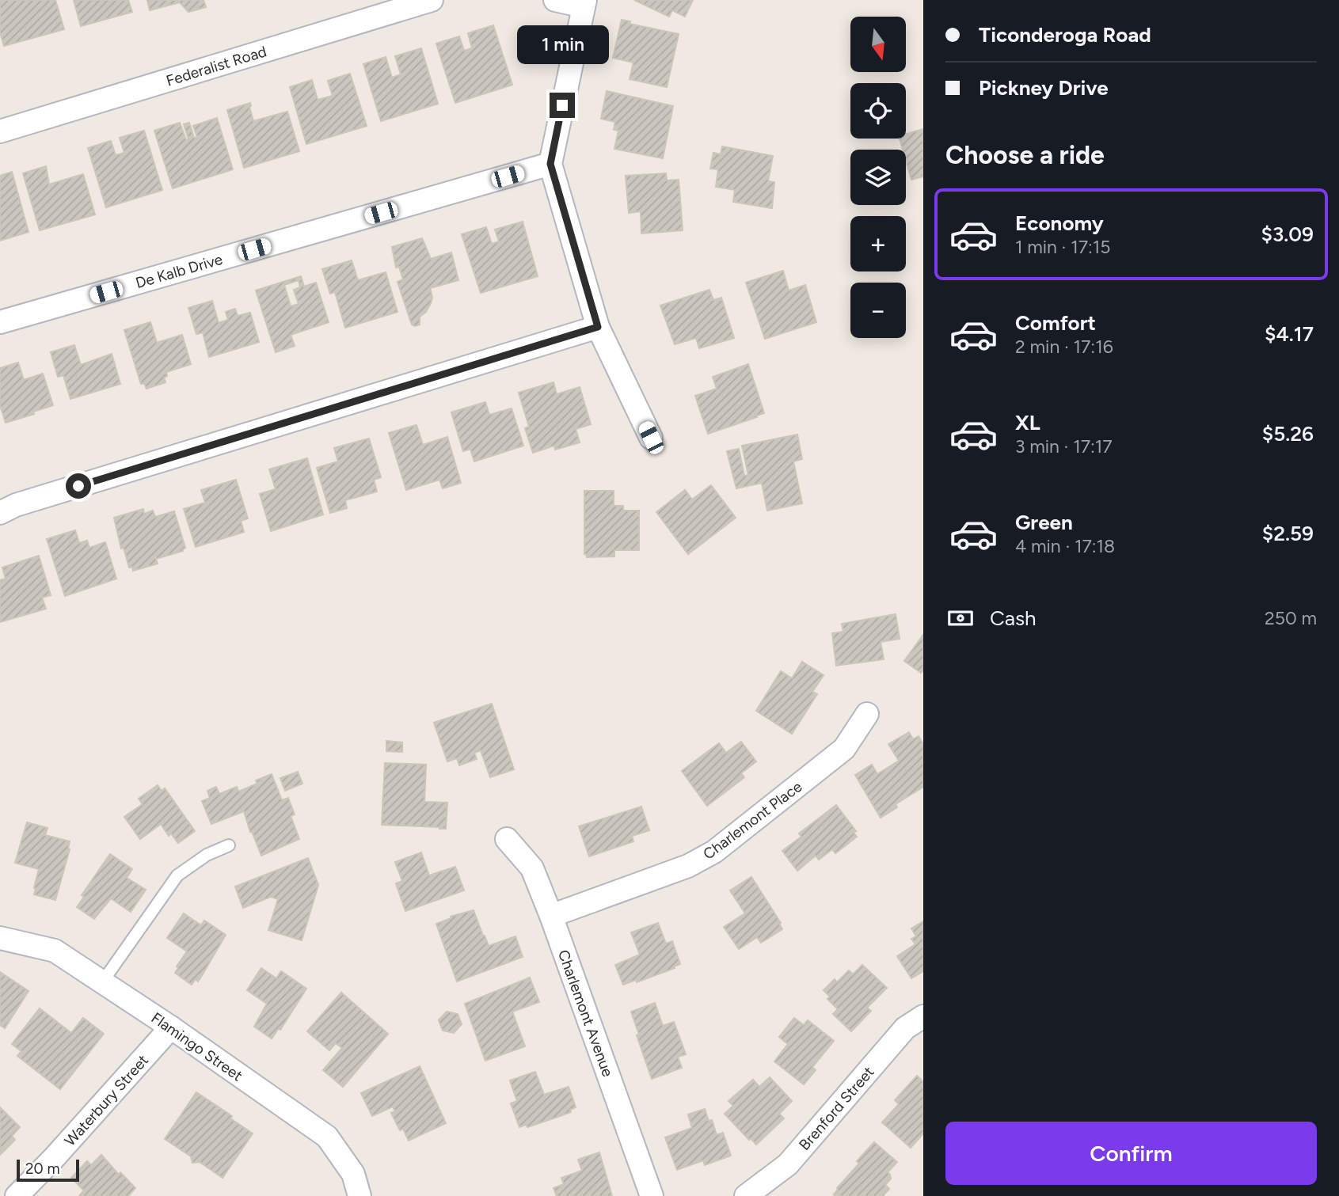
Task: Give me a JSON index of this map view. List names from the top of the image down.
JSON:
{
  "streets": {
    "street": [
      "Federalist Road",
      "De Kalb Drive",
      "Charlemont Place",
      "Charlemont Avenue",
      "Flamingo Street",
      "Waterbury Street",
      "Brenford Street"
    ]
  },
  "crossings": [
    ["Charlemont Place", "Charlemont Avenue"],
    ["Flamingo Street", "Waterbury Street"]
  ],
  "scale_bar": "20 m",
  "north": "bottom",
  "page": {
    "banner": ["Ticonderoga Road", "Pickney Drive"],
    "map_buttons": ["+", "−"],
    "bubble": "1 min",
    "heading": "Choose a ride",
    "list": [
      {
        "name": "Economy",
        "note": "1 min · 17:15",
        "value": "$3.09"
      },
      {
        "name": "Comfort",
        "note": "2 min · 17:16",
        "value": "$4.17"
      },
      {
        "name": "XL",
        "note": "3 min · 17:17",
        "value": "$5.26"
      },
      {
        "name": "Green",
        "note": "4 min · 17:18",
        "value": "$2.59"
      }
    ],
    "pay": ["Cash", "250 m"],
    "buttons": "Confirm",
    "scale": "20 m"
  }
}
